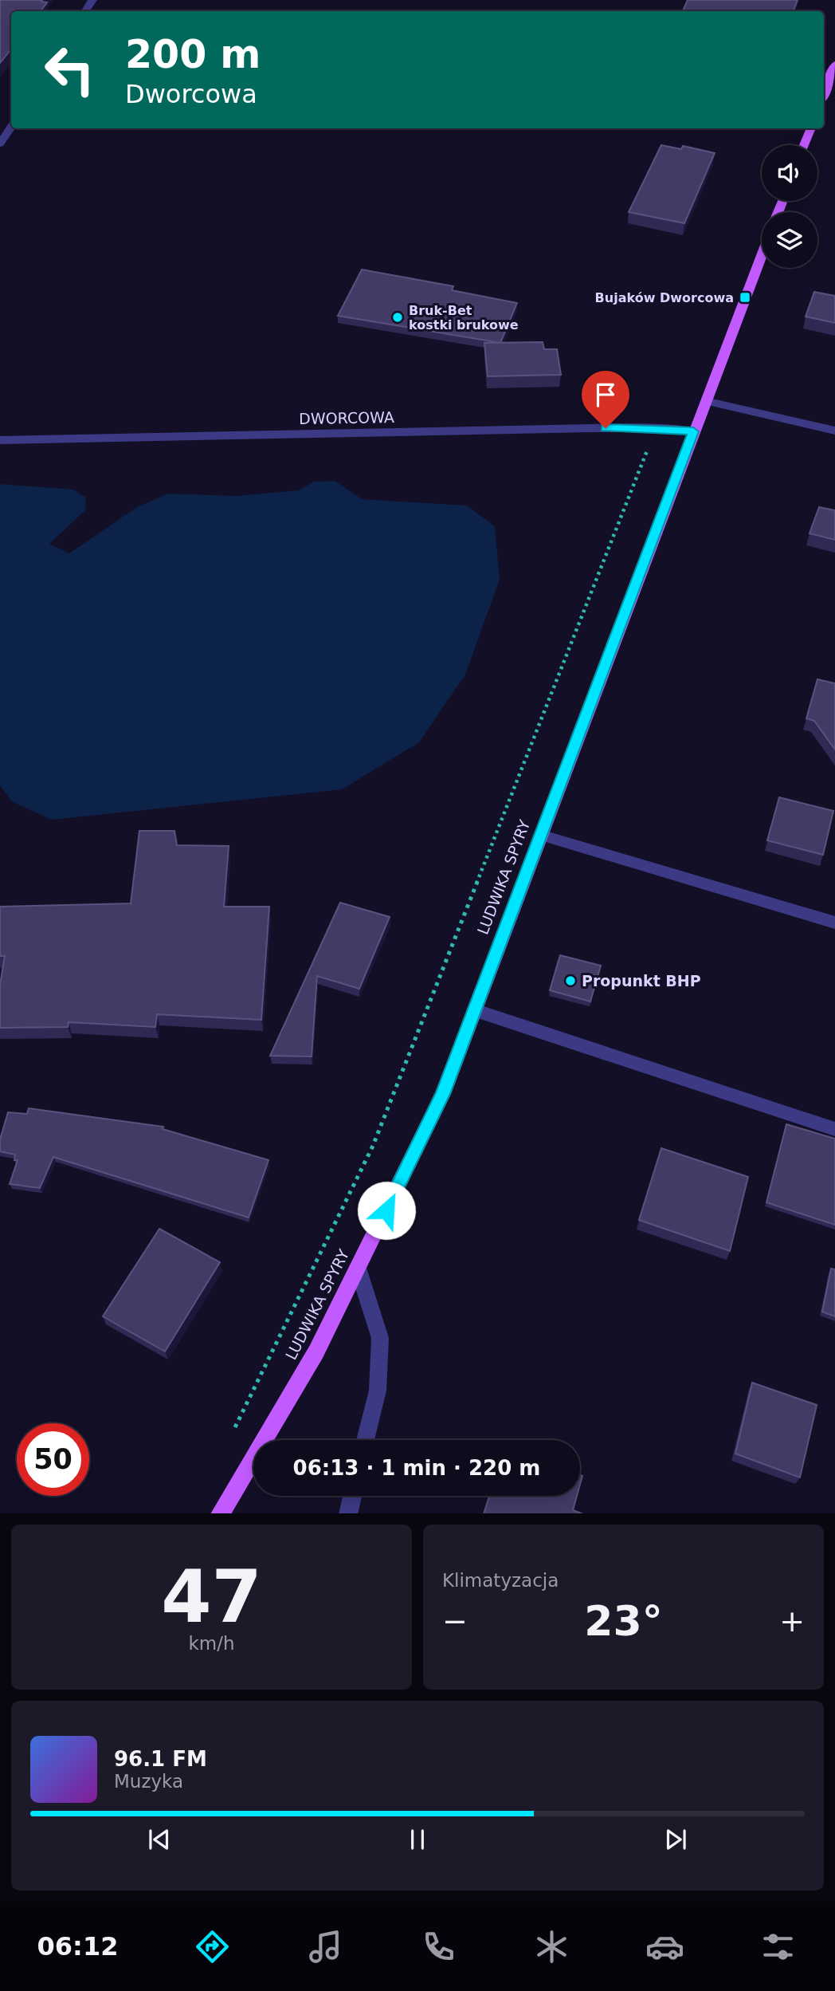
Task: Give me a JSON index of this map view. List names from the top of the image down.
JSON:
{
  "streets": {
    "main road": ["LUDWIKA SPYRY"],
    "street": ["DWORCOWA"]
  },
  "crossings": [
    ["DWORCOWA", "LUDWIKA SPYRY"]
  ],
  "places": {
    "transit": ["Bujaków Dworcowa"],
    "other": ["Bruk-Bet kostki brukowe", "Propunkt BHP"]
  },
  "page": {
    "turn": ["200 m", "Dworcowa"],
    "limit": "50",
    "trip": "06:13 · 1 min · 220 m",
    "tile": [
      ["47", "km/h"],
      "Klimatyzacja"
    ],
    "heat": ["−", "23°", "+"],
    "song": ["96.1 FM", "Muzyka"],
    "tabs": "06:12"
  }
}
